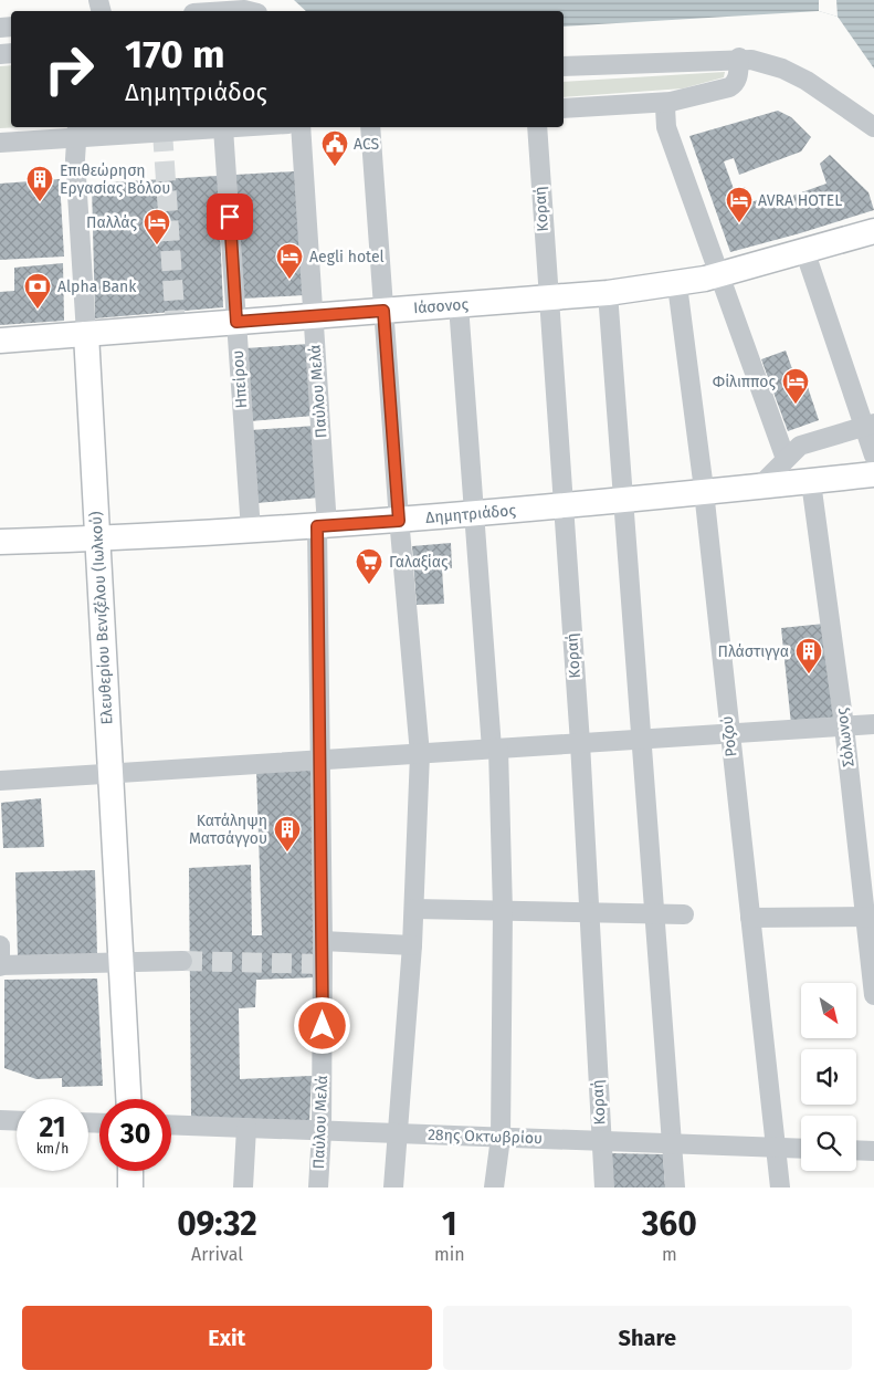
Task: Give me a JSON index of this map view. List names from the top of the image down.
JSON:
{
  "streets": {
    "main road": ["Ιάσονος", "Δημητριάδος", "Ελευθερίου Βενιζέλου (Ιωλκού)"],
    "street": [
      "Κοραή",
      "Ηπείρου",
      "Παύλου Μελά",
      "Ροζού",
      "Σόλωνος",
      "28ης Οκτωβρίου"
    ]
  },
  "crossings": [
    ["Κοραή", "Ιάσονος"],
    ["Κοραή", "Δημητριάδος"],
    ["Κοραή", "28ης Οκτωβρίου"],
    ["Ιάσονος", "Ηπείρου"],
    ["Ιάσονος", "Παύλου Μελά"],
    ["Ιάσονος", "Ελευθερίου Βενιζέλου (Ιωλκού)"],
    ["Ιάσονος", "Ροζού"],
    ["Ηπείρου", "Δημητριάδος"],
    ["Παύλου Μελά", "Δημητριάδος"],
    ["Παύλου Μελά", "28ης Οκτωβρίου"],
    ["Δημητριάδος", "Ελευθερίου Βενιζέλου (Ιωλκού)"],
    ["Δημητριάδος", "Ροζού"],
    ["Δημητριάδος", "Σόλωνος"],
    ["Ροζού", "28ης Οκτωβρίου"]
  ],
  "places": {
    "public building": ["ACS"],
    "building": ["Επιθεώρηση Εργασίας Βόλου", "Πλάστιγγα", "Κατάληψη Ματσάγγου"],
    "hotel": [
      "AVRA HOTEL",
      "Παλλάς",
      "Aegli hotel",
      "Φίλιππος"
    ],
    "bank": ["Alpha Bank"],
    "supermarket": ["Γαλαξίας"]
  },
  "north": "bottom right",
  "page": {
    "turn": ["170 m", "Δημητριάδος"],
    "speed": "21 km/h",
    "limit": "30",
    "eta": [
      "09:32",
      "Arrival",
      "1",
      "min",
      "360",
      "m"
    ],
    "buttons": ["Exit", "Share"]
  }
}
